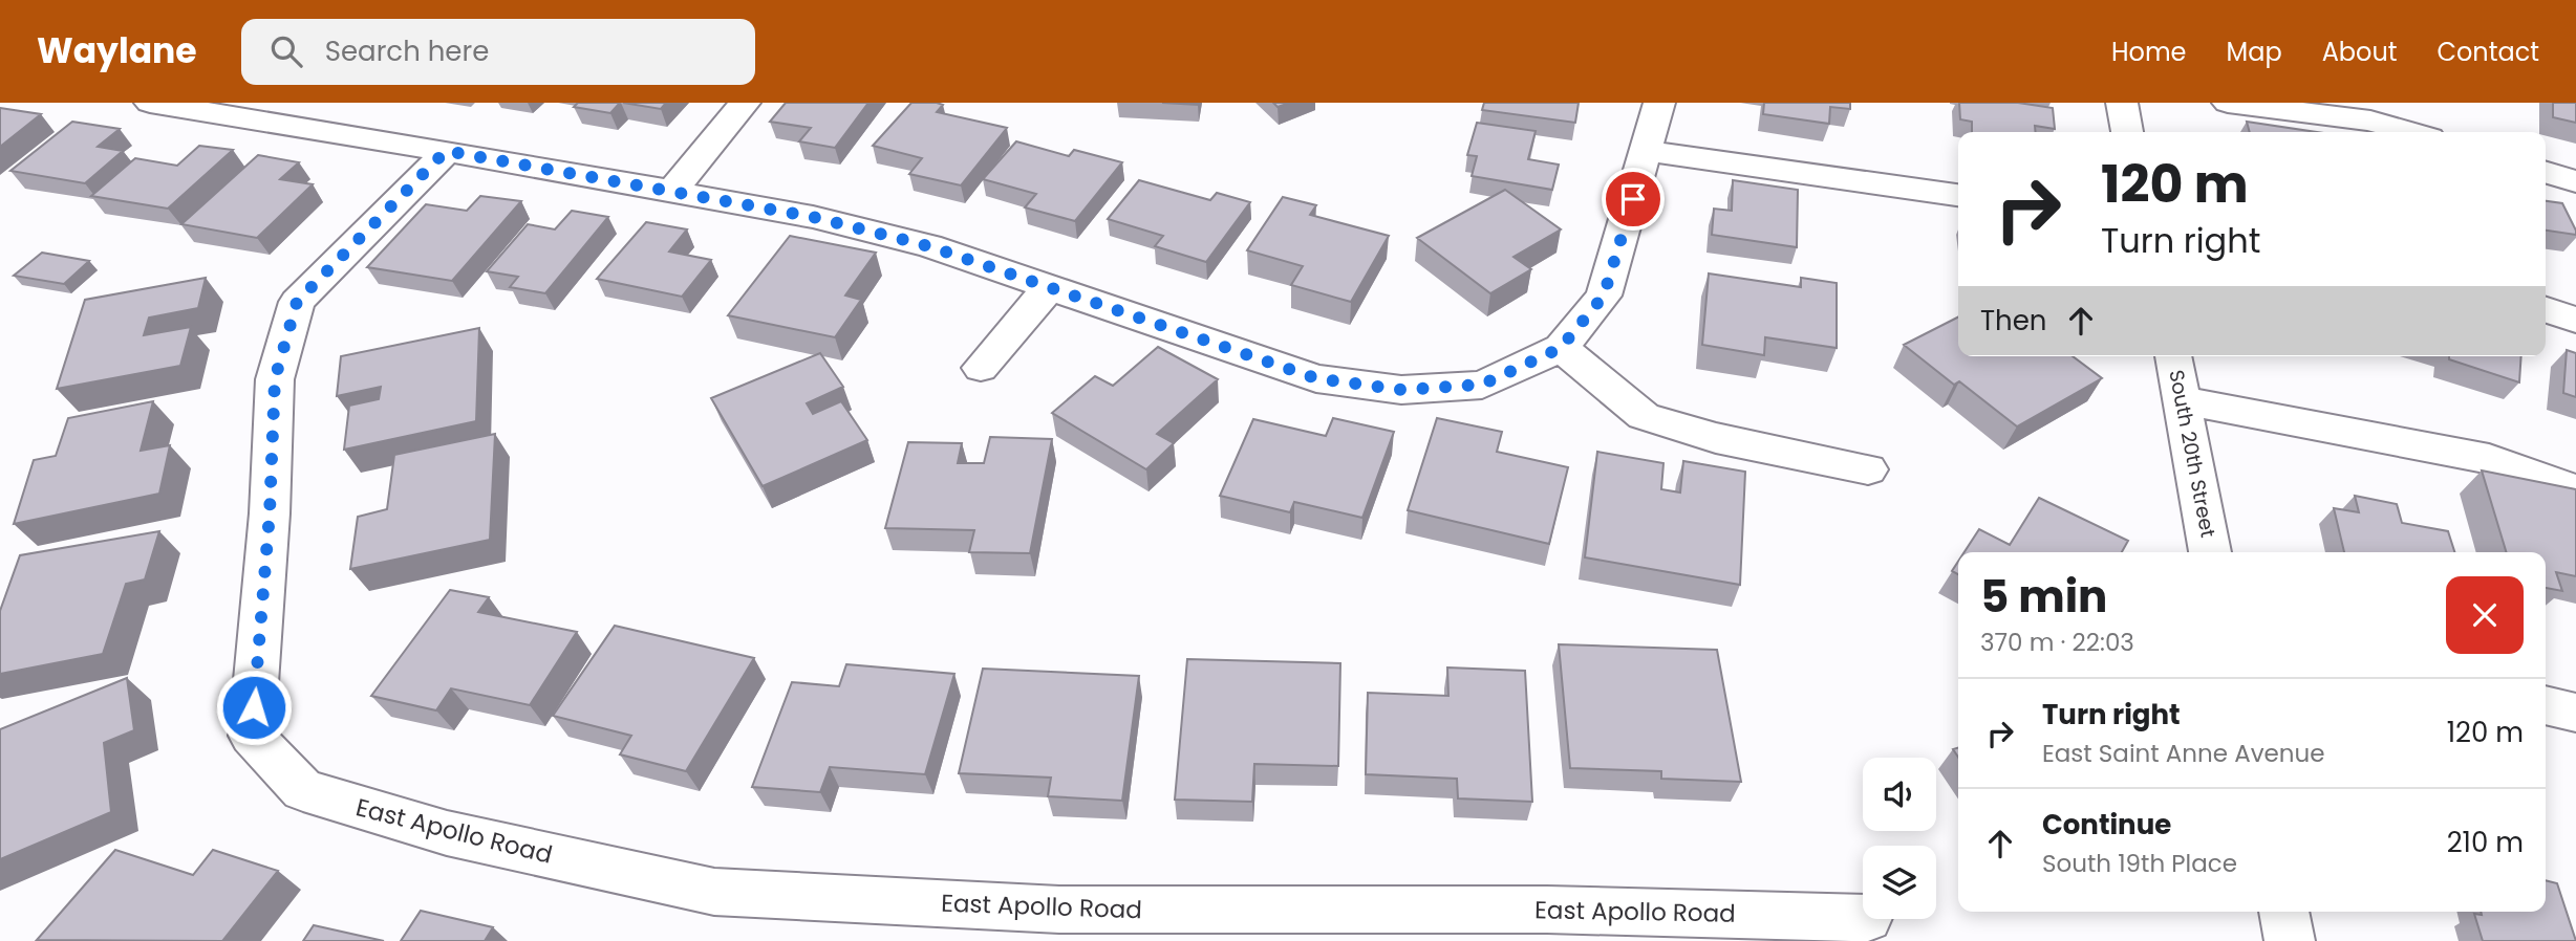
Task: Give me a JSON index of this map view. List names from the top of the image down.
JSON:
{
  "streets": {
    "street": ["South 20th Street", "East Apollo Road"]
  },
  "page": {
    "header": "Waylane",
    "search": "Search here",
    "nav": [
      "Home",
      "Map",
      "About",
      "Contact"
    ],
    "turn": ["120 m", "Turn right"],
    "then": "Then",
    "heading": ["5 min", "370 m · 22:03"],
    "list": [
      {
        "name": "Turn right",
        "note": "East Saint Anne Avenue",
        "value": "120 m"
      },
      {
        "name": "Continue",
        "note": "South 19th Place",
        "value": "210 m"
      }
    ]
  }
}
